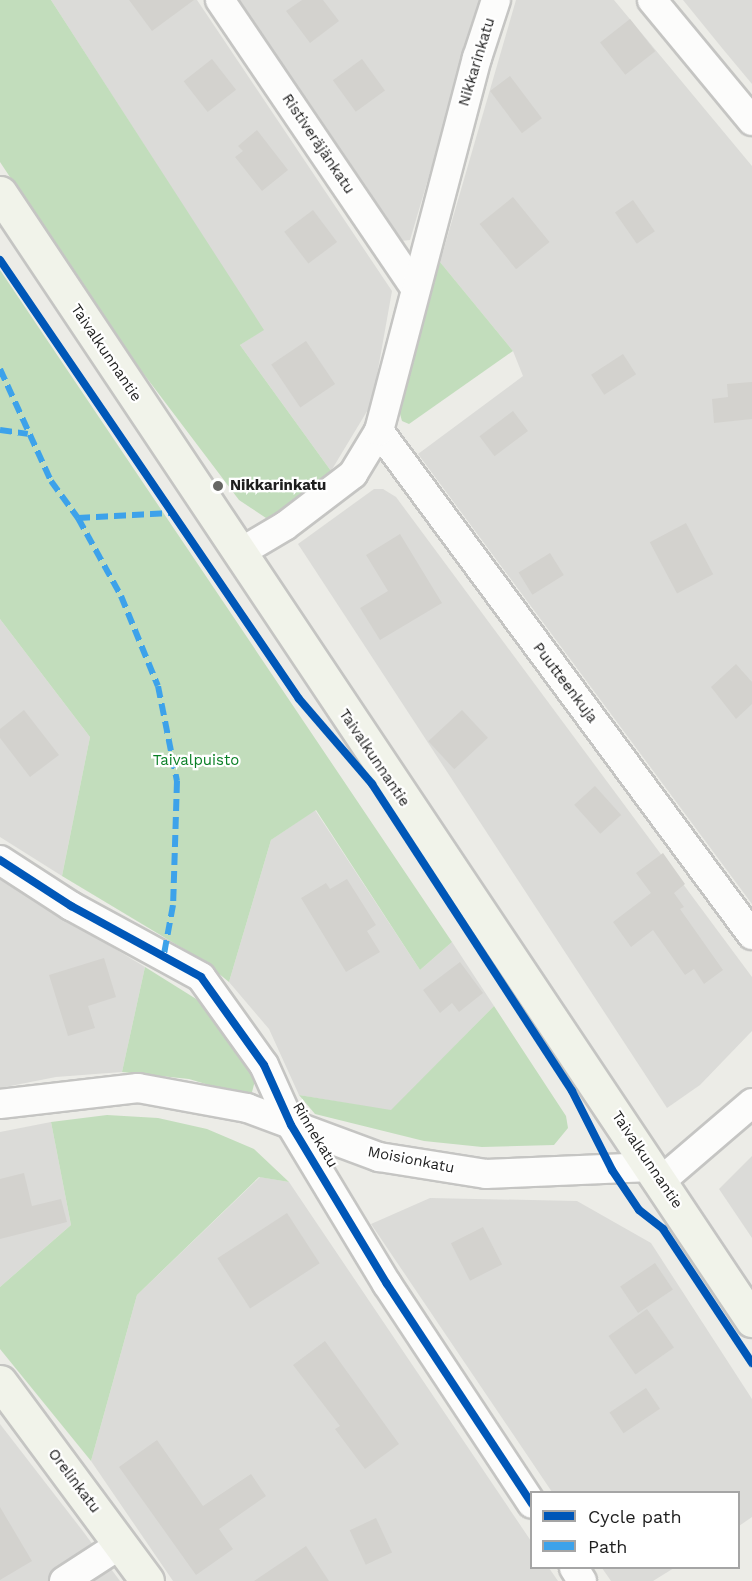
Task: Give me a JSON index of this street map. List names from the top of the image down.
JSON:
{
  "streets": {
    "main road": ["Taivalkunnantie", "Orelinkatu"],
    "street": [
      "Nikkarinkatu",
      "Ristiveräjänkatu",
      "Puutteenkuja",
      "Rinnekatu",
      "Moisionkatu"
    ]
  },
  "crossings": [
    ["Nikkarinkatu", "Ristiveräjänkatu"],
    ["Nikkarinkatu", "Taivalkunnantie"],
    ["Nikkarinkatu", "Puutteenkuja"],
    ["Taivalkunnantie", "Moisionkatu"],
    ["Rinnekatu", "Moisionkatu"]
  ],
  "parks": ["Taivalpuisto"],
  "places": ["Nikkarinkatu"],
  "legend": ["Cycle path", "Path"]
}
